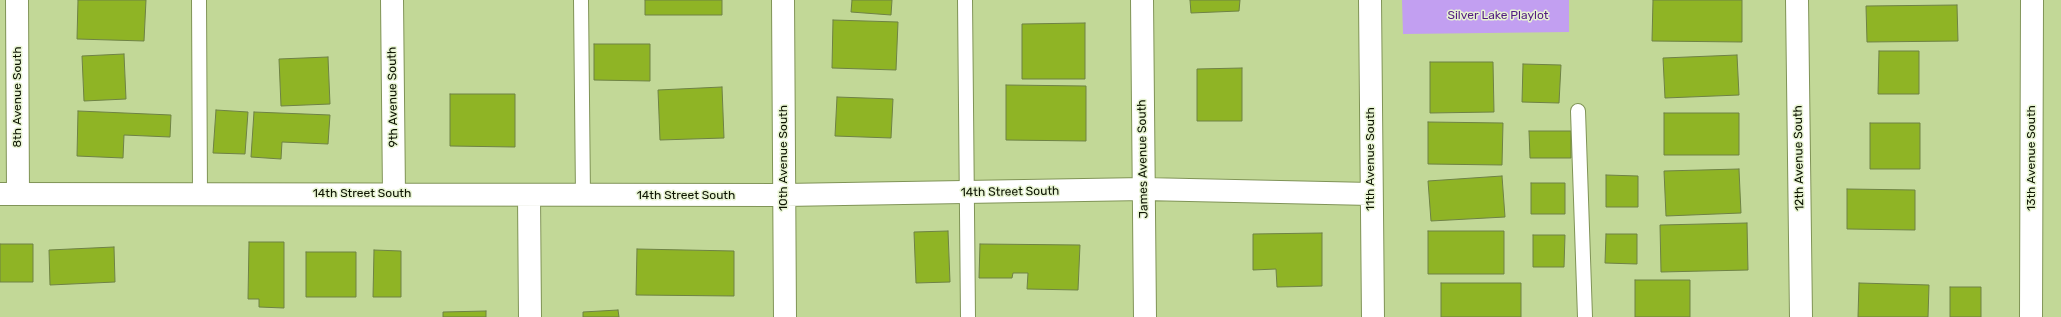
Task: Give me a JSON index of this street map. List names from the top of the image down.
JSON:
{
  "streets": {
    "street": [
      "8th Avenue South",
      "9th Avenue South",
      "10th Avenue South",
      "12th Avenue South",
      "13th Avenue South",
      "James Avenue South",
      "11th Avenue South",
      "14th Street South"
    ]
  },
  "crossings": [
    ["8th Avenue South", "14th Street South"],
    ["9th Avenue South", "14th Street South"],
    ["10th Avenue South", "14th Street South"],
    ["James Avenue South", "14th Street South"],
    ["11th Avenue South", "14th Street South"]
  ],
  "parks": ["Silver Lake Playlot"]
}
